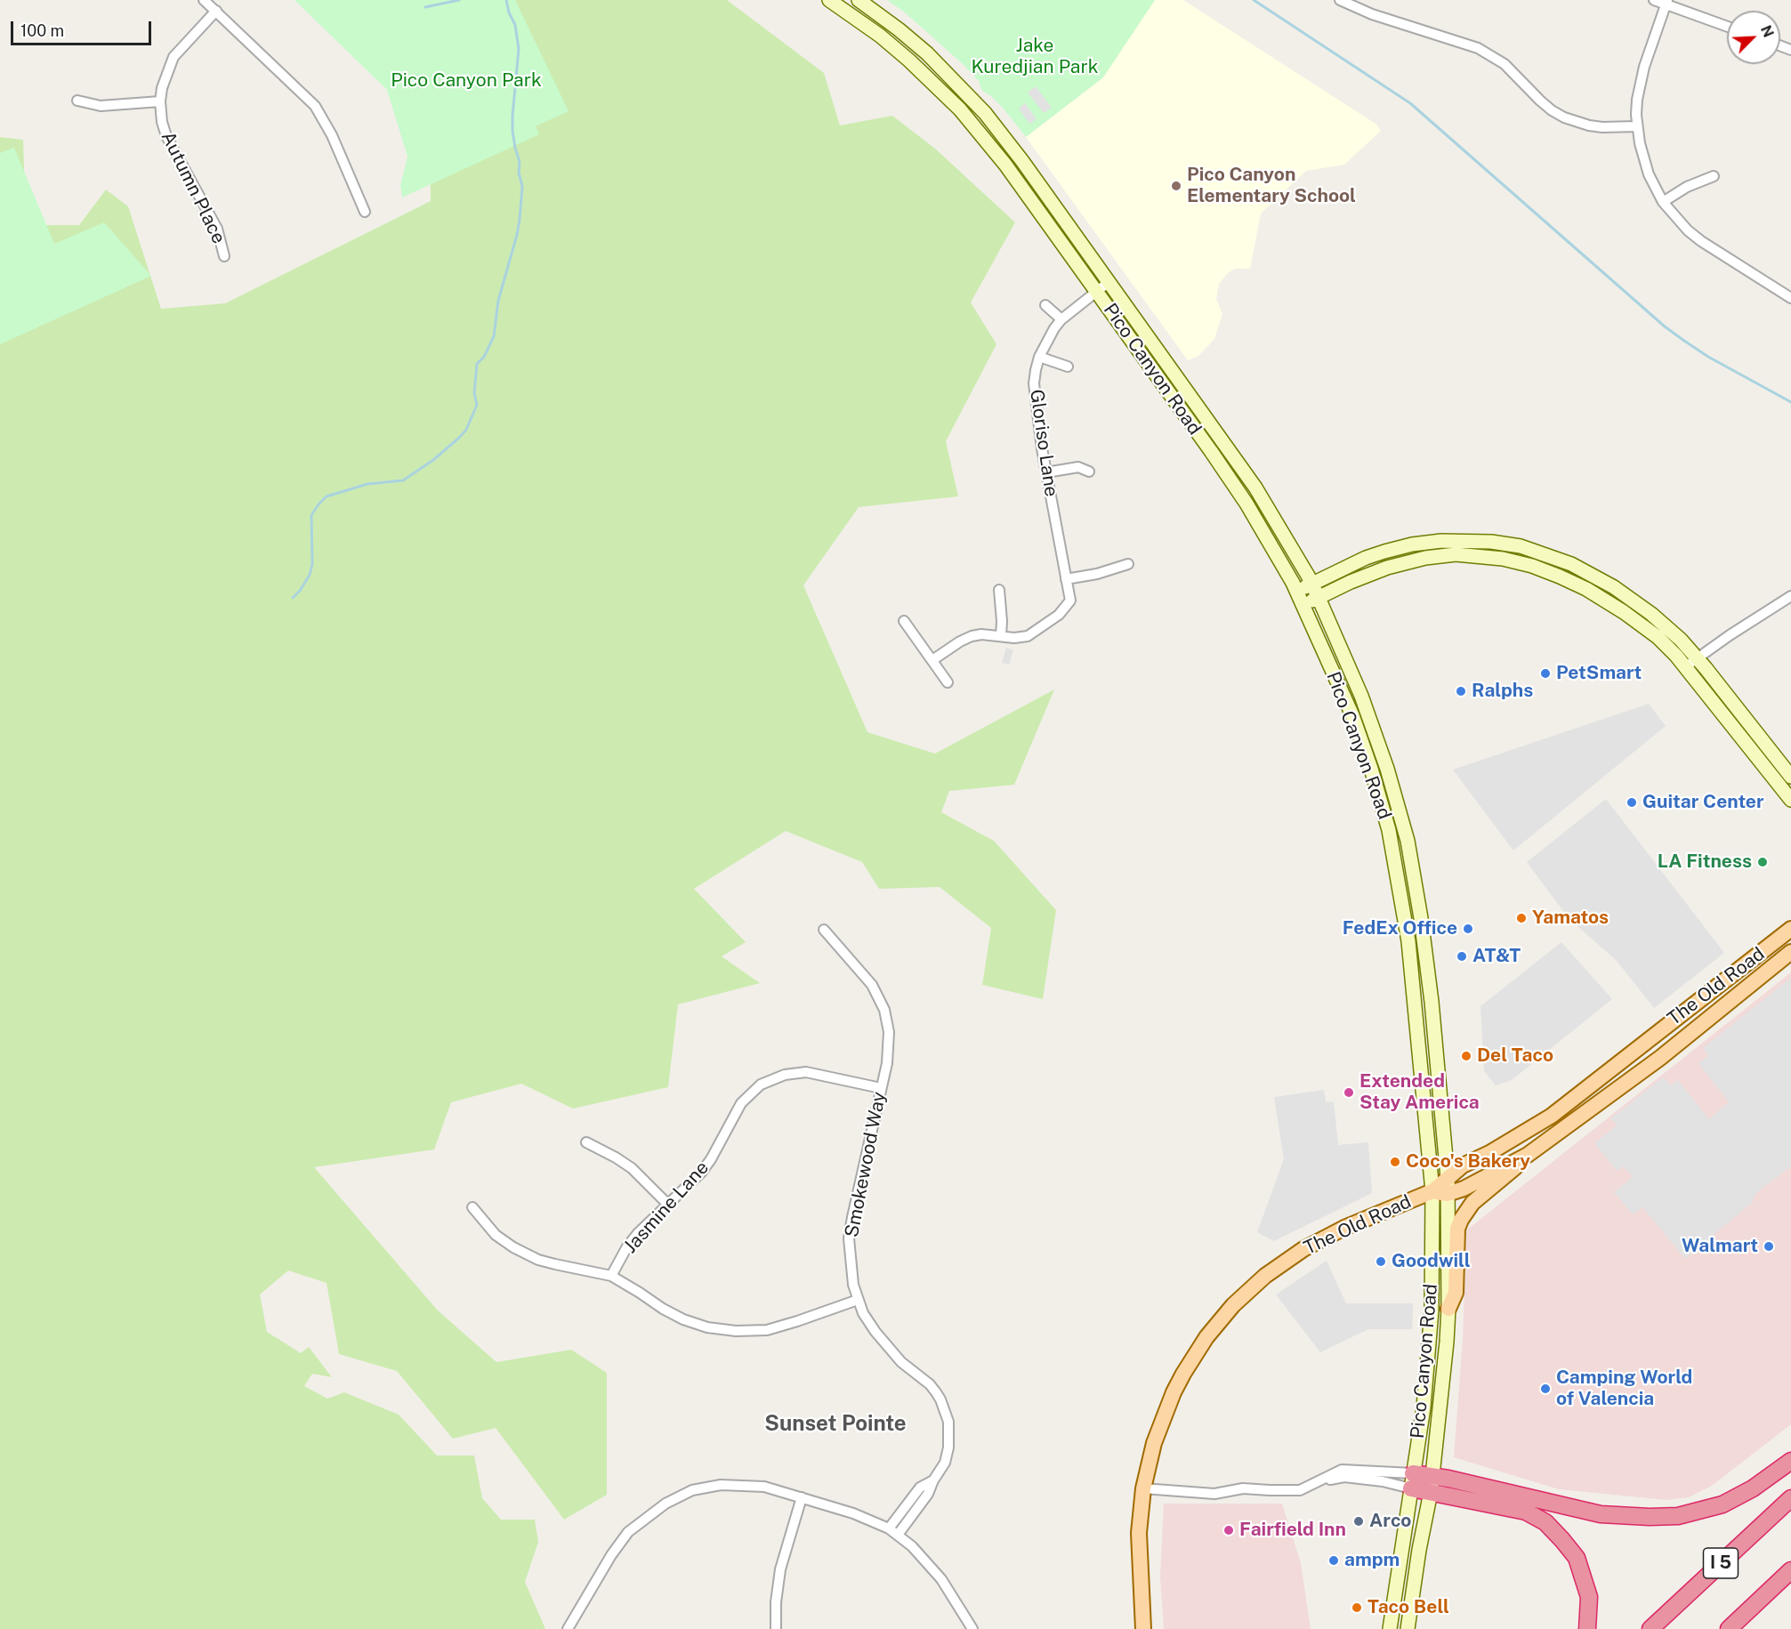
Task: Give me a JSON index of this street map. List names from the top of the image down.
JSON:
{
  "streets": {
    "highway": ["I 5"],
    "main road": ["Pico Canyon Road", "The Old Road"],
    "street": [
      "Autumn Place",
      "Gloriso Lane",
      "Smokewood Way",
      "Jasmine Lane"
    ]
  },
  "crossings": [
    ["Pico Canyon Road", "Gloriso Lane"],
    ["Pico Canyon Road", "The Old Road"],
    ["Smokewood Way", "Jasmine Lane"]
  ],
  "districts": ["Sunset Pointe"],
  "parks": ["Jake Kuredjian Park", "Pico Canyon Park"],
  "places": [
    "Pico Canyon Elementary School",
    "PetSmart",
    "Ralphs",
    "Guitar Center",
    "LA Fitness",
    "Yamatos",
    "FedEx Office",
    "AT&T",
    "Del Taco",
    "Extended Stay America",
    "Coco's Bakery",
    "Walmart",
    "Goodwill",
    "Camping World of Valencia",
    "Arco",
    "Fairfield Inn",
    "ampm",
    "Taco Bell"
  ],
  "scale_bar": "100 m",
  "north": "top right"
}
